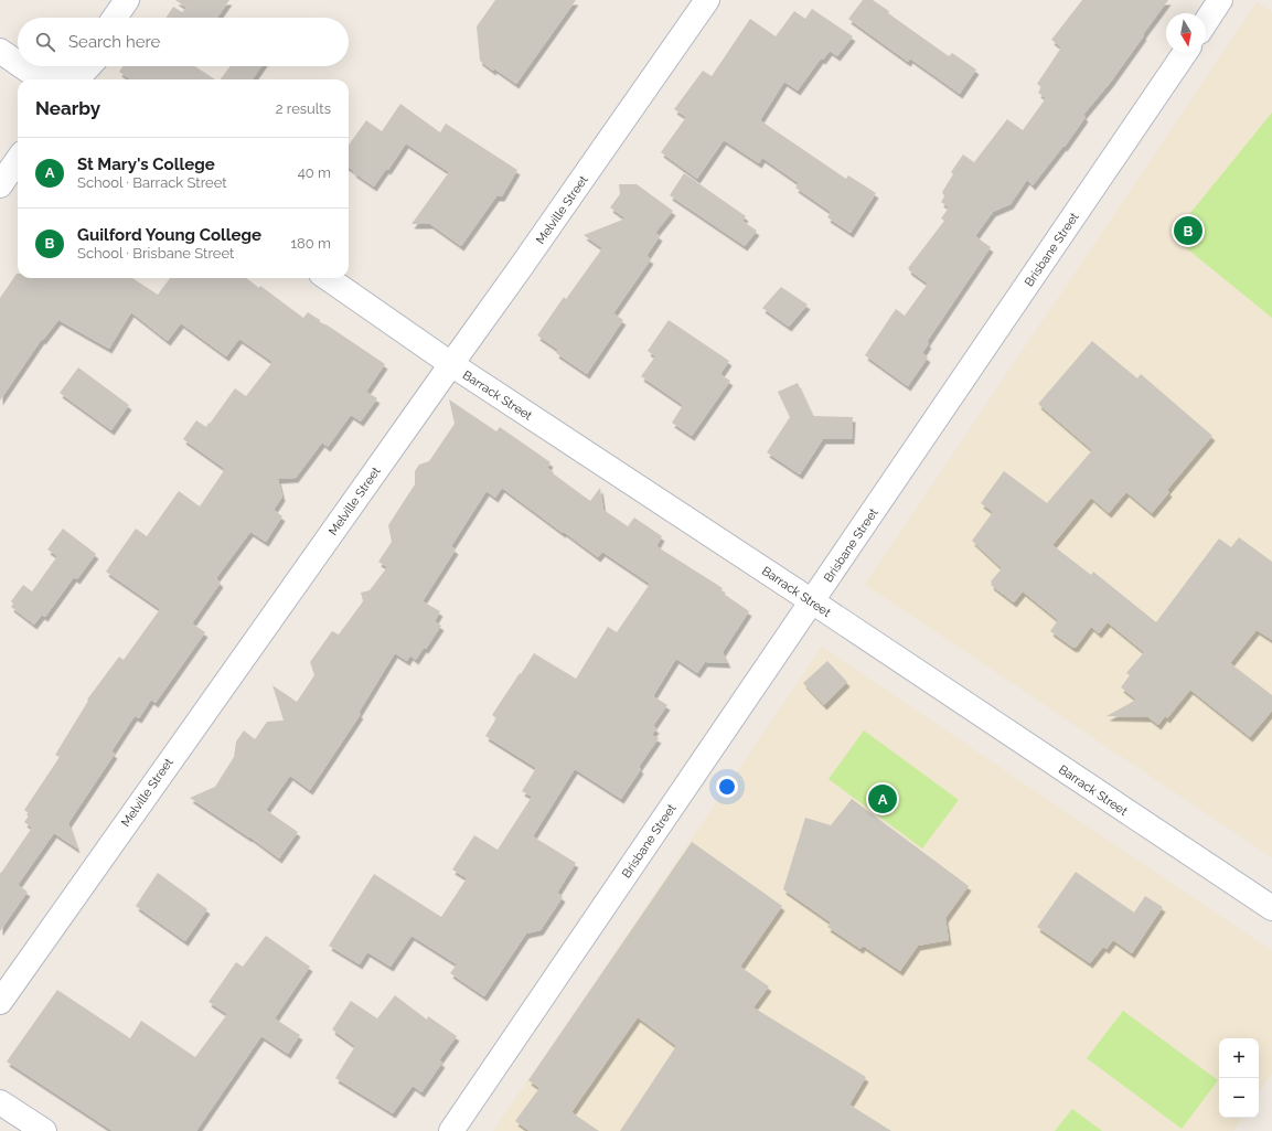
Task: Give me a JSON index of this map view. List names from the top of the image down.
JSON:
{
  "streets": {
    "street": ["Melville Street", "Brisbane Street", "Barrack Street"]
  },
  "crossings": [
    ["Melville Street", "Barrack Street"],
    ["Brisbane Street", "Barrack Street"]
  ],
  "north": "bottom",
  "page": {
    "search": "Search here",
    "heading": ["Nearby", "2 results"],
    "list": [
      {
        "mark": "A",
        "name": "St Mary's College",
        "note": "School · Barrack Street",
        "value": "40 m"
      },
      {
        "mark": "B",
        "name": "Guilford Young College",
        "note": "School · Brisbane Street",
        "value": "180 m"
      }
    ],
    "pins": ["B", "A"],
    "map_buttons": ["+", "−"]
  }
}
